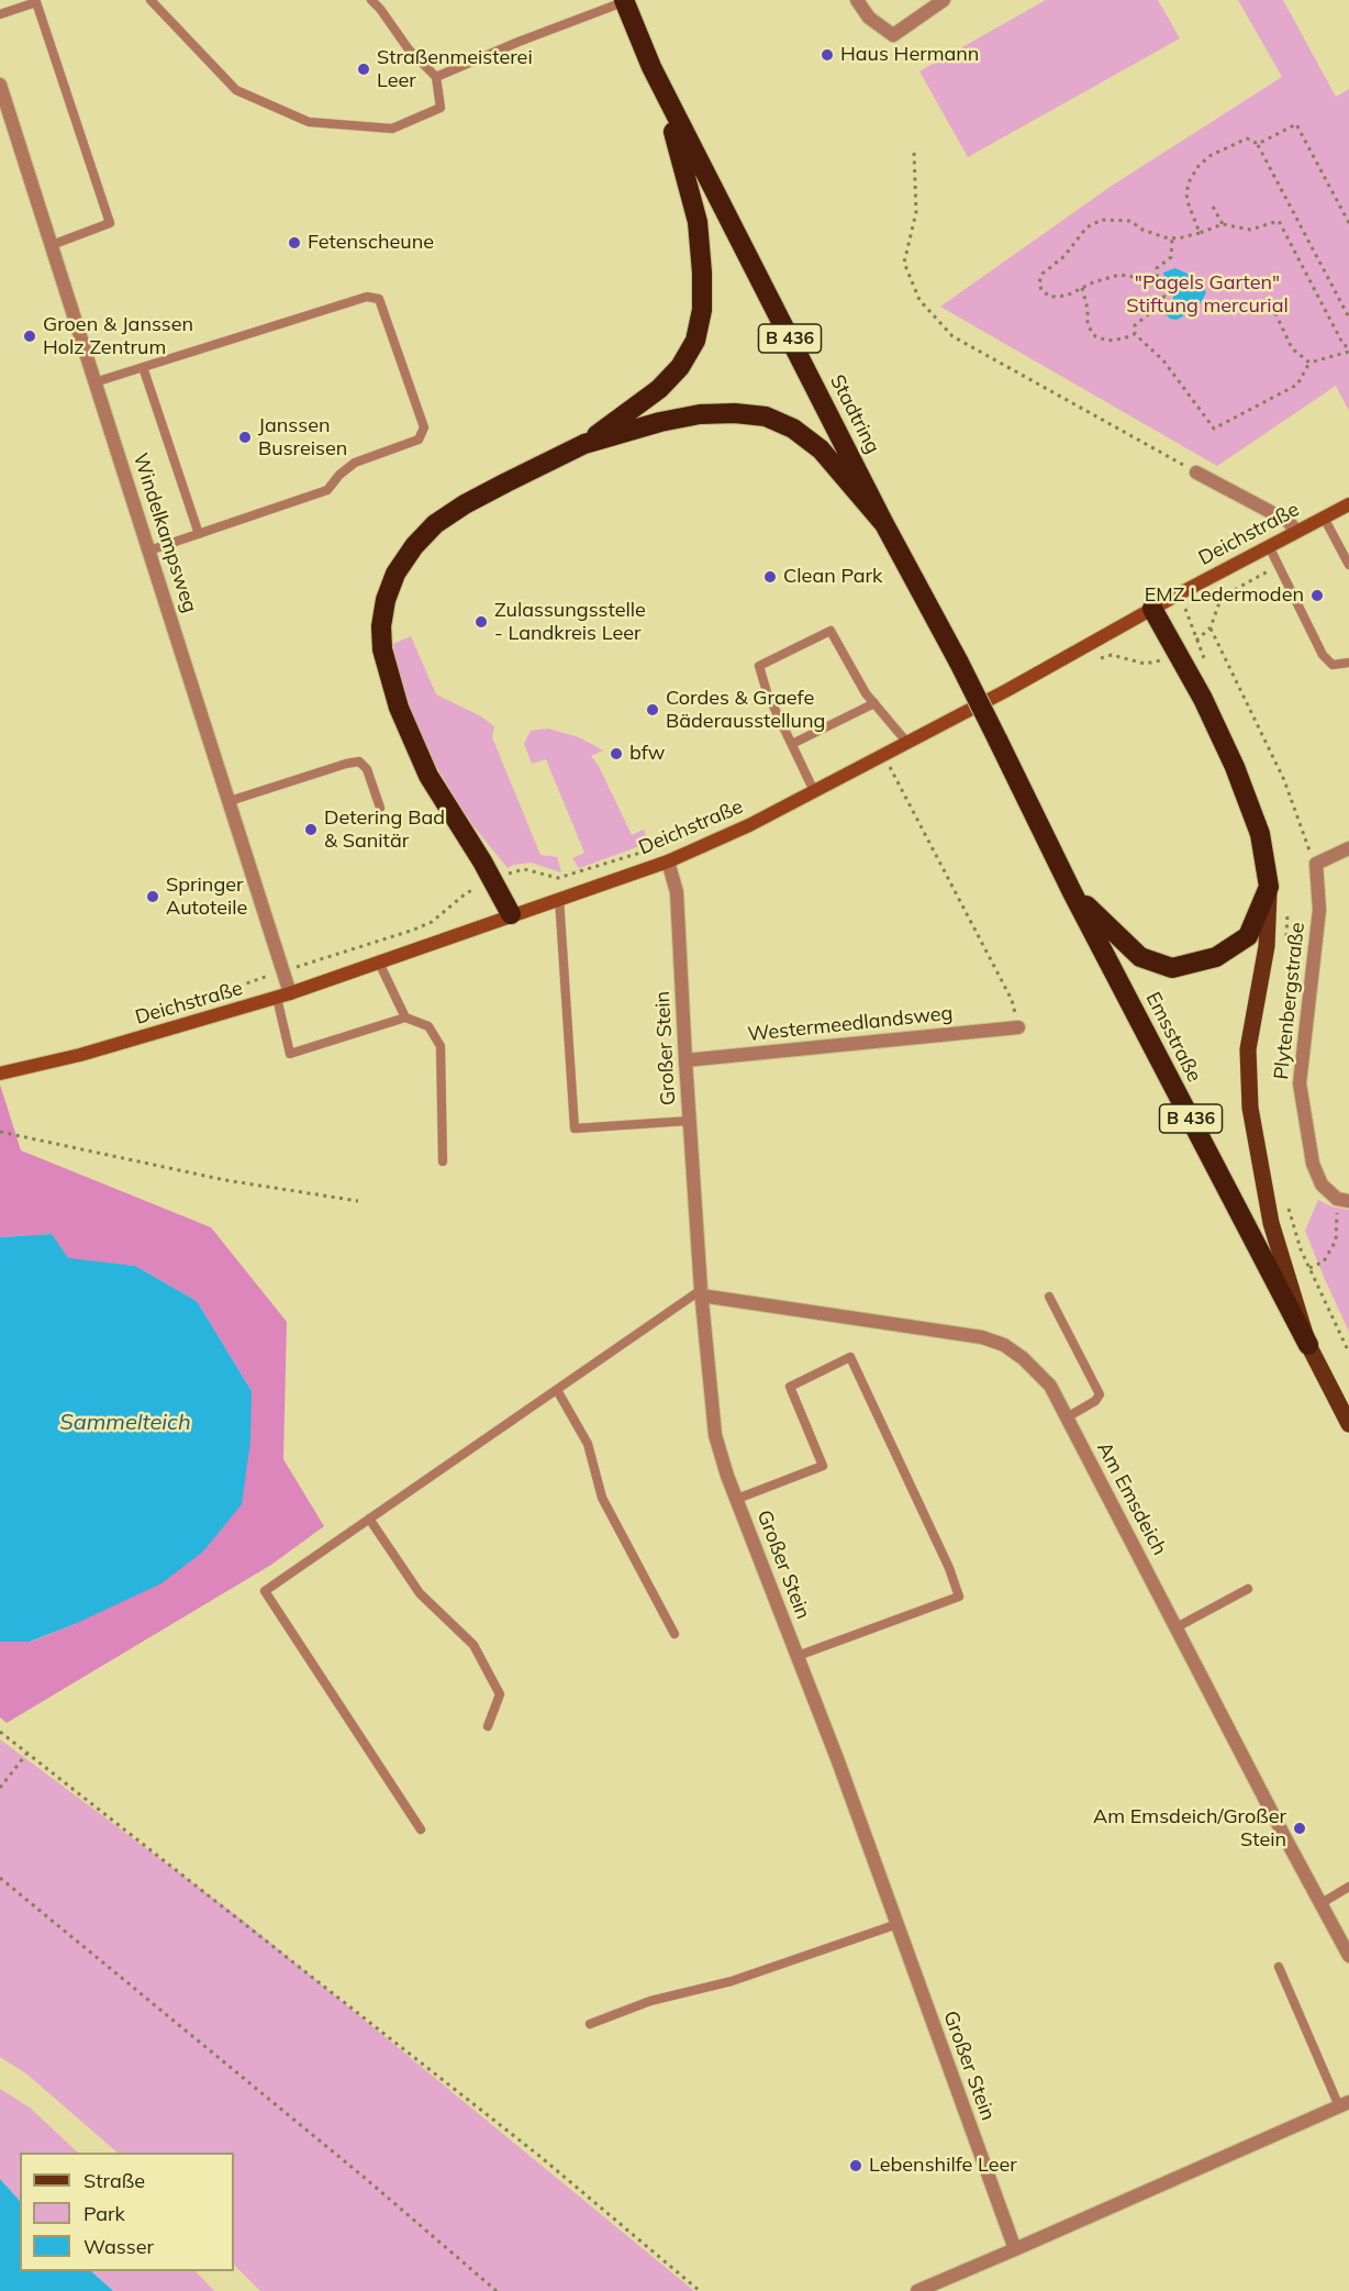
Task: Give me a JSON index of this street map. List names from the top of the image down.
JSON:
{
  "streets": {
    "highway": ["B 436", "Stadtring", "Emsstraße"],
    "main road": ["Deichstraße"],
    "street": [
      "Windelkampsweg",
      "Plytenbergstraße",
      "Westermeedlandsweg",
      "Großer Stein",
      "Am Emsdeich"
    ]
  },
  "crossings": [
    ["Stadtring", "Emsstraße"],
    ["Windelkampsweg", "Deichstraße"],
    ["Deichstraße", "Großer Stein"],
    ["Westermeedlandsweg", "Großer Stein"],
    ["Großer Stein", "Am Emsdeich"]
  ],
  "water": ["Sammelteich"],
  "parks": ["\"Pagels Garten\" Stiftung mercurial"],
  "places": [
    "Haus Hermann",
    "Straßenmeisterei Leer",
    "Fetenscheune",
    "Groen & Janssen Holz Zentrum",
    "Janssen Busreisen",
    "Clean Park",
    "EMZ Ledermoden",
    "Zulassungsstelle - Landkreis Leer",
    "Cordes & Graefe Bäderausstellung",
    "bfw",
    "Detering Bad & Sanitär",
    "Springer Autoteile",
    "Am Emsdeich/Großer Stein",
    "Lebenshilfe Leer"
  ],
  "legend": ["Straße", "Park", "Wasser"]
}
